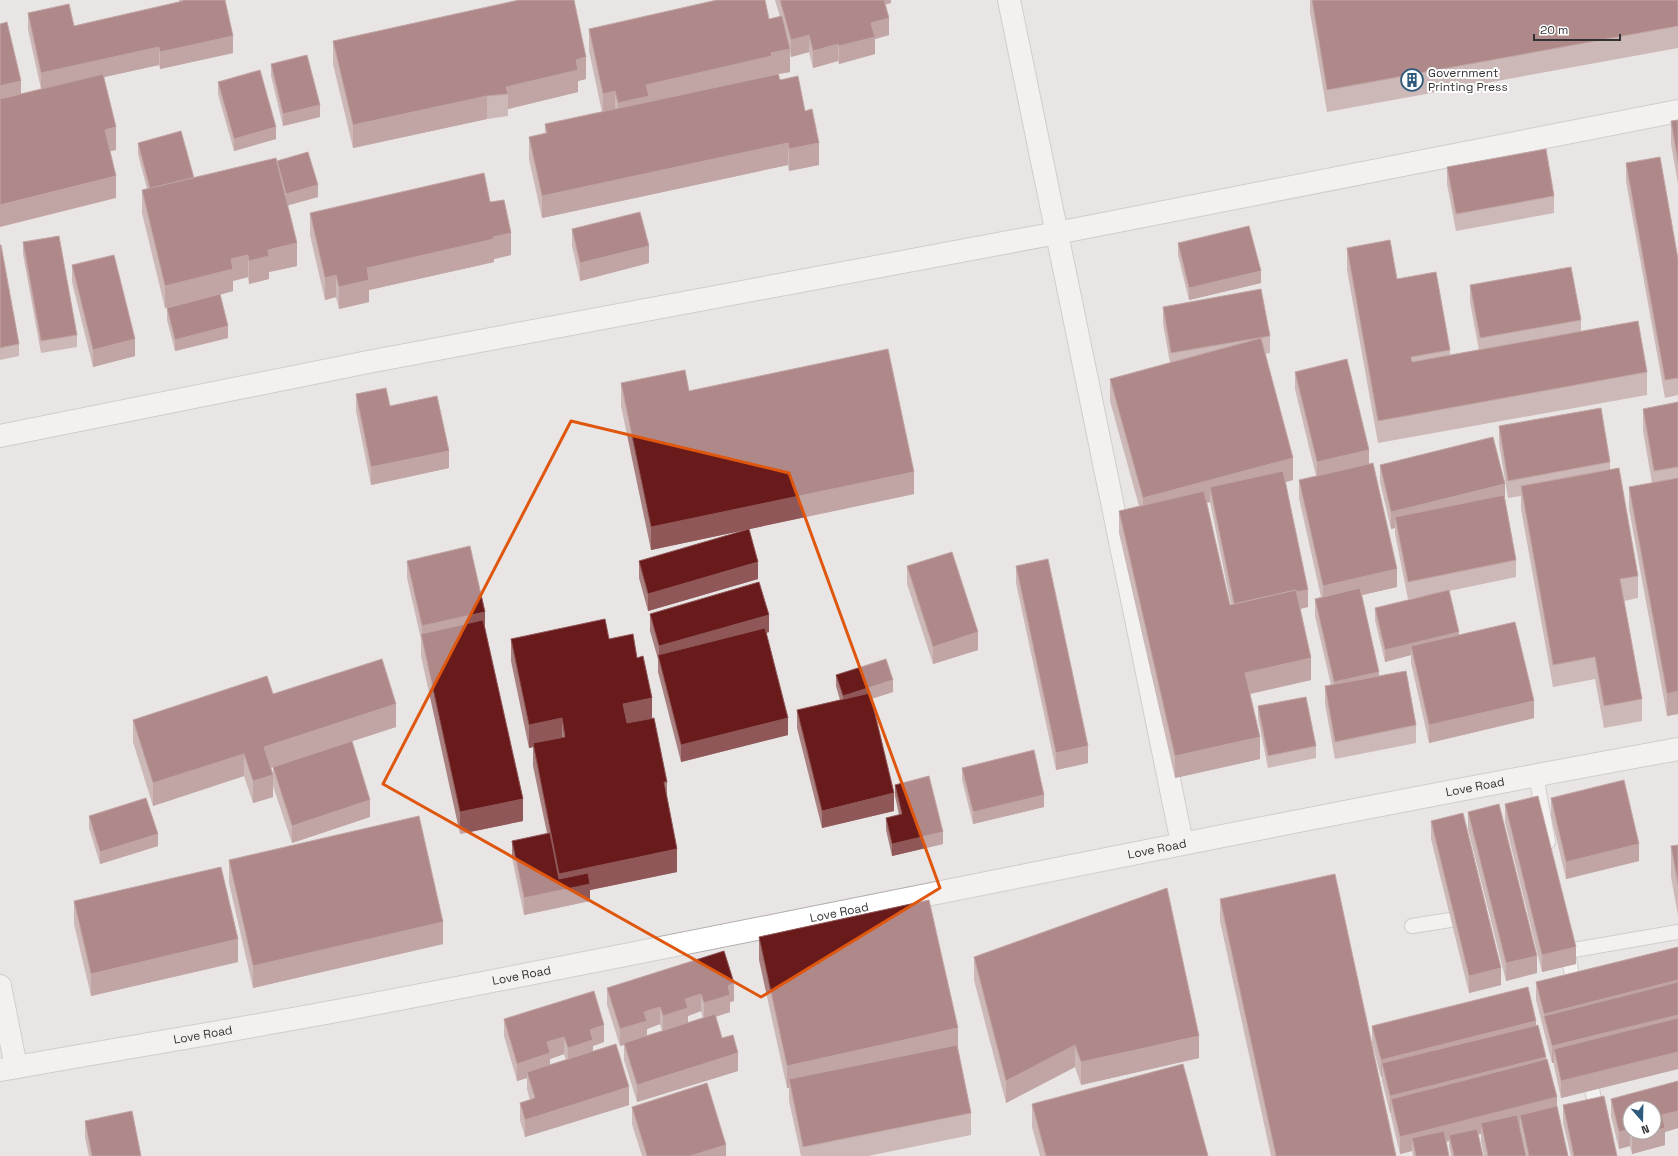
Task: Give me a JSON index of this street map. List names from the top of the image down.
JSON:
{
  "streets": {
    "street": ["Love Road"]
  },
  "places": {
    "building": ["Government Printing Press"]
  },
  "scale_bar": "20 m",
  "north": "bottom"
}
